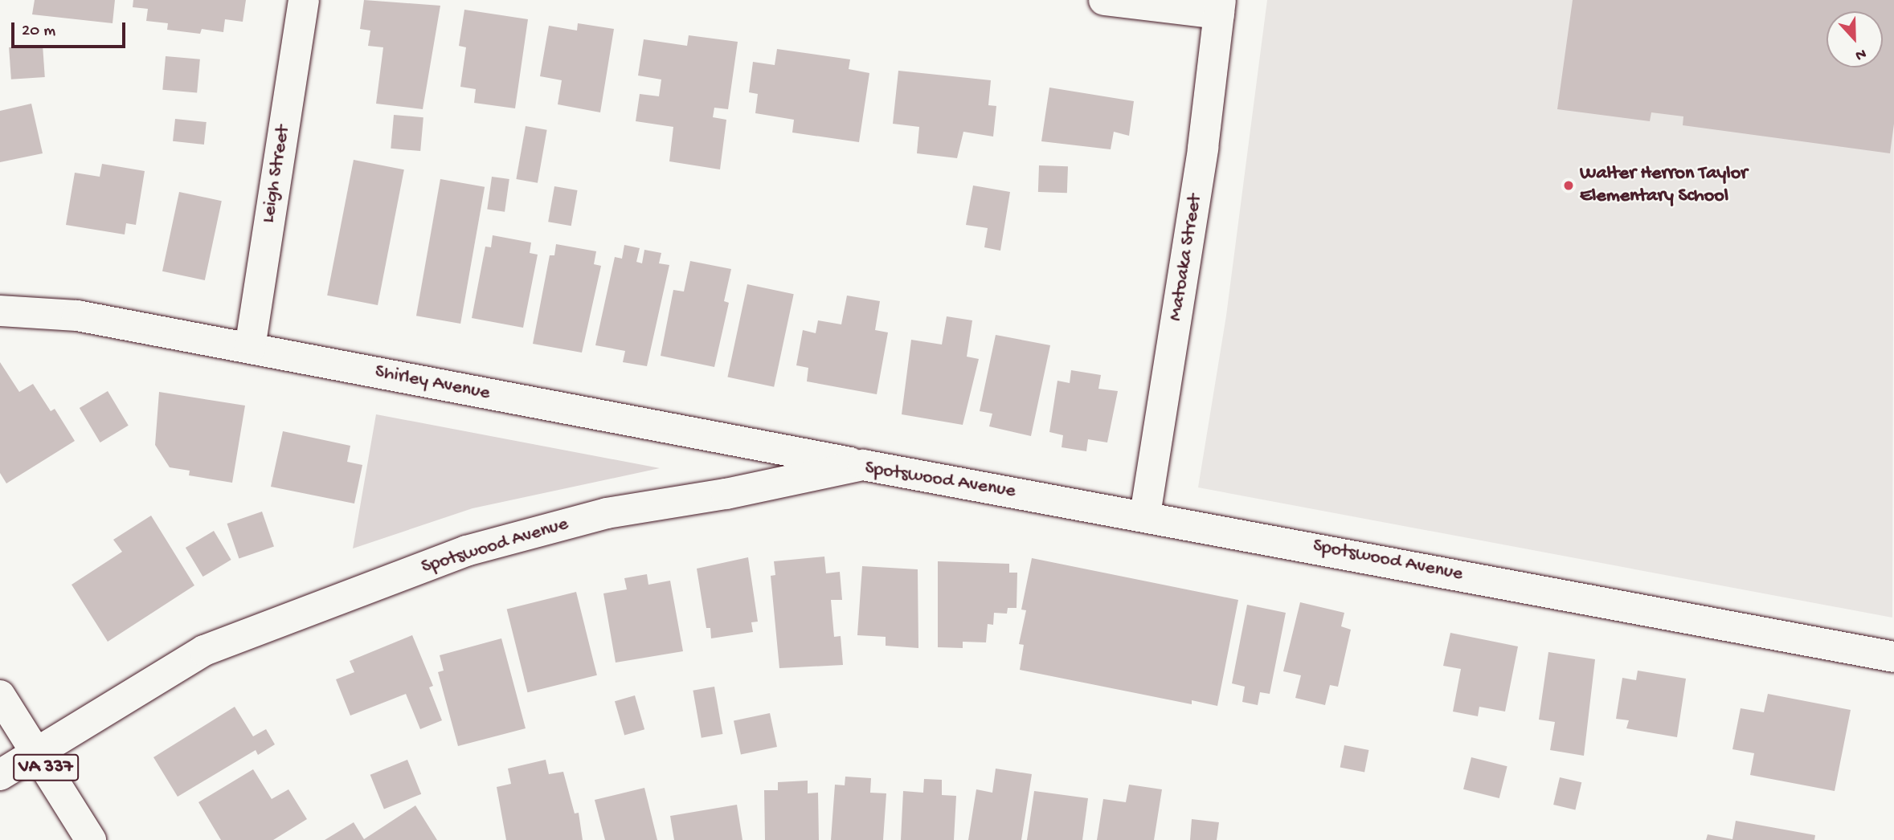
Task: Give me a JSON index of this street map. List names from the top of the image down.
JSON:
{
  "streets": {
    "street": [
      "Leigh Street",
      "Matoaka Street",
      "Shirley Avenue",
      "Spotswood Avenue",
      "VA 337"
    ]
  },
  "crossings": [
    ["Leigh Street", "Shirley Avenue"],
    ["Matoaka Street", "Spotswood Avenue"],
    ["Shirley Avenue", "Spotswood Avenue"],
    ["Spotswood Avenue", "VA 337"]
  ],
  "places": ["Walter Herron Taylor Elementary School"],
  "scale_bar": "20 m",
  "north": "bottom"
}
